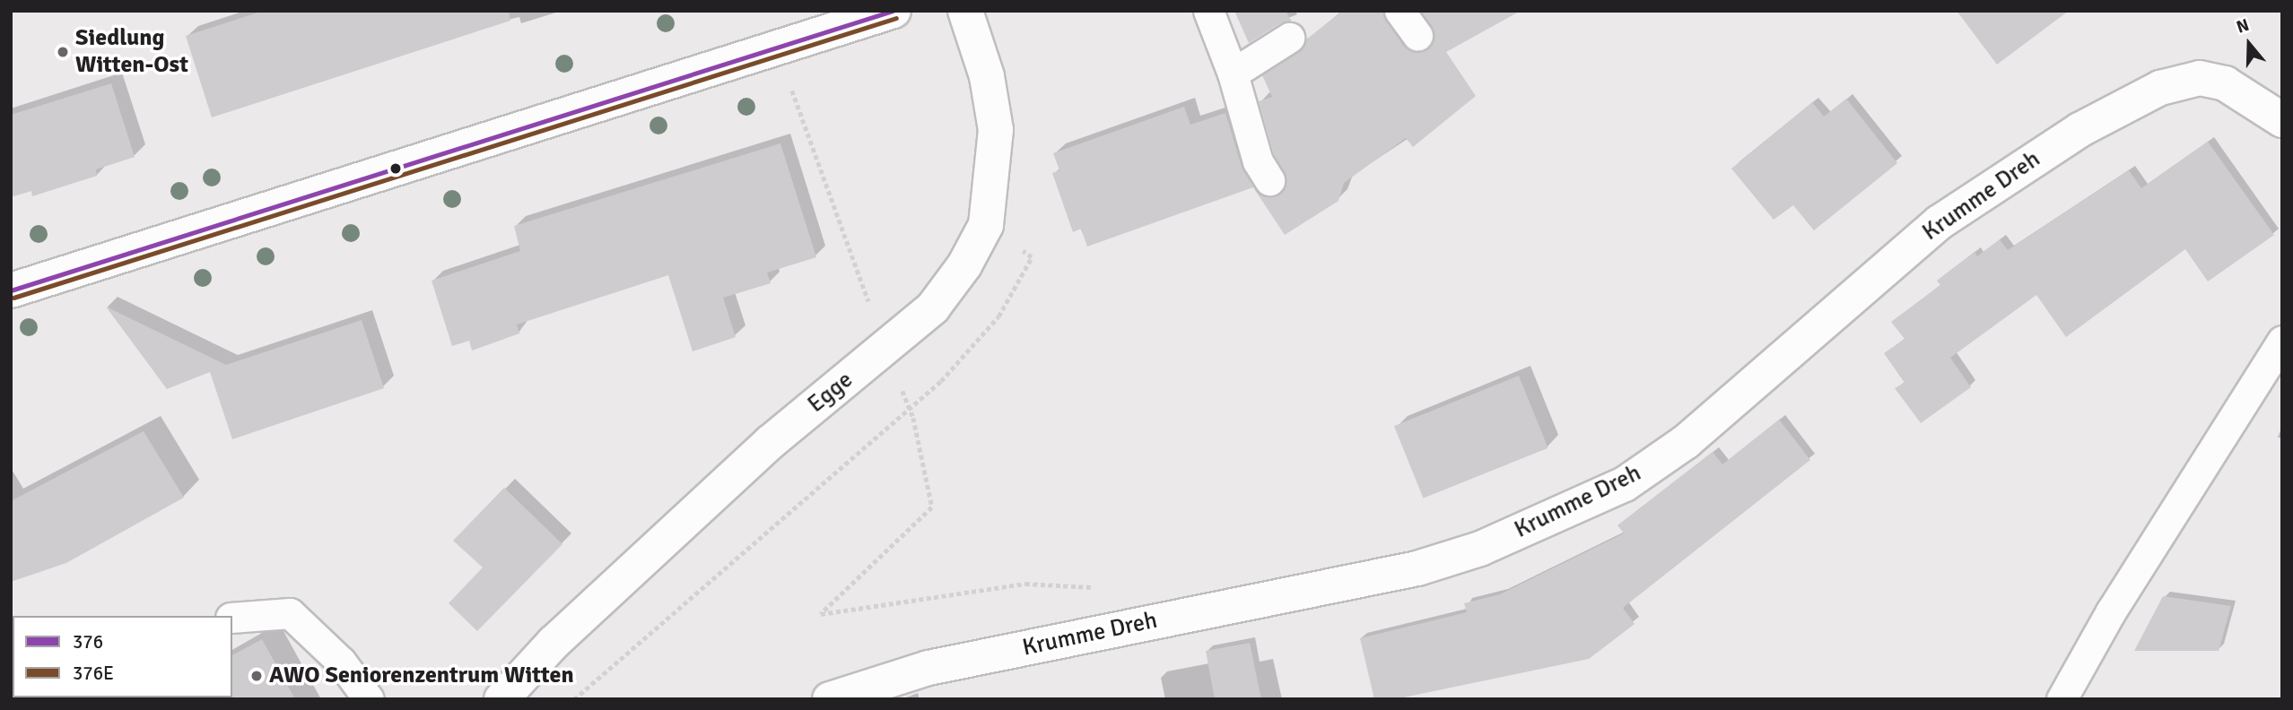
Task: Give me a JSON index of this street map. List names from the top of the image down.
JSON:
{
  "streets": {
    "street": ["Krumme Dreh", "Egge"]
  },
  "places": ["Siedlung Witten-Ost", "AWO Seniorenzentrum Witten"],
  "lines": ["transit line 376", "transit line 376E"],
  "legend": ["376", "376E"],
  "north": "top"
}
